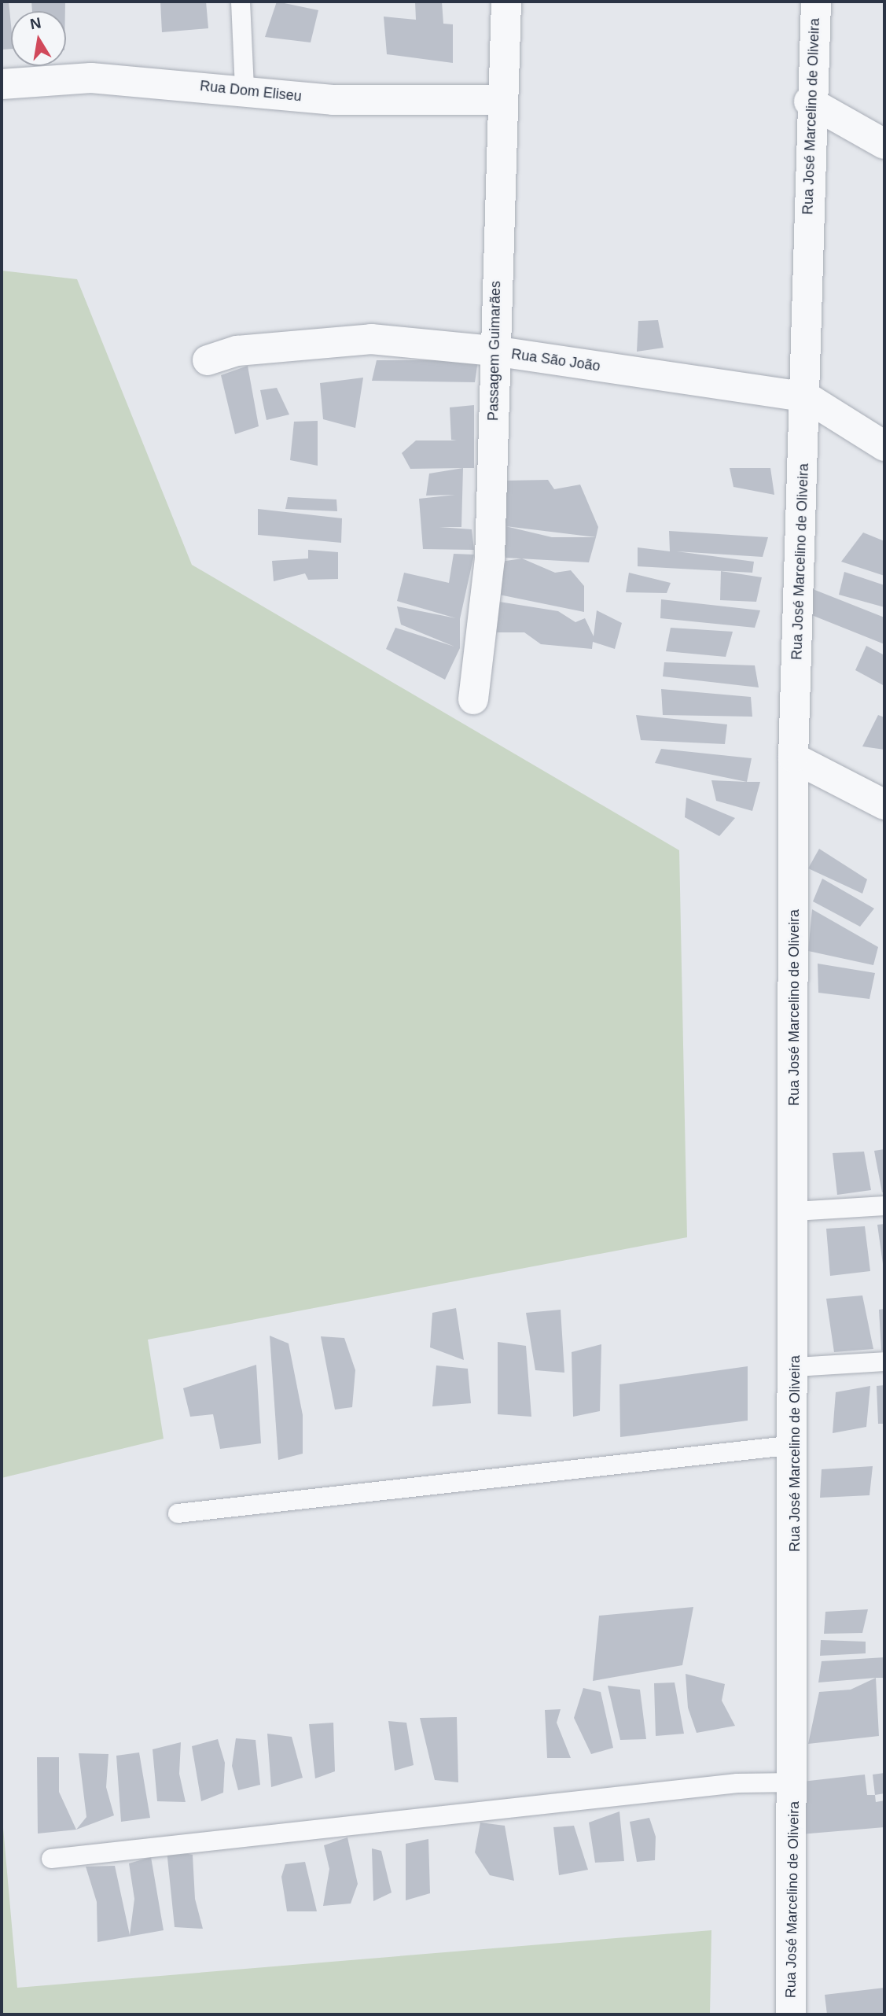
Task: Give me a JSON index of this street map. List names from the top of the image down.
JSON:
{
  "streets": {
    "street": [
      "Rua Dom Eliseu",
      "Rua José Marcelino de Oliveira",
      "Passagem Guimarães",
      "Rua São João"
    ]
  },
  "crossings": [
    ["Rua Dom Eliseu", "Passagem Guimarães"],
    ["Rua José Marcelino de Oliveira", "Rua São João"],
    ["Passagem Guimarães", "Rua São João"]
  ],
  "north": "top"
}
